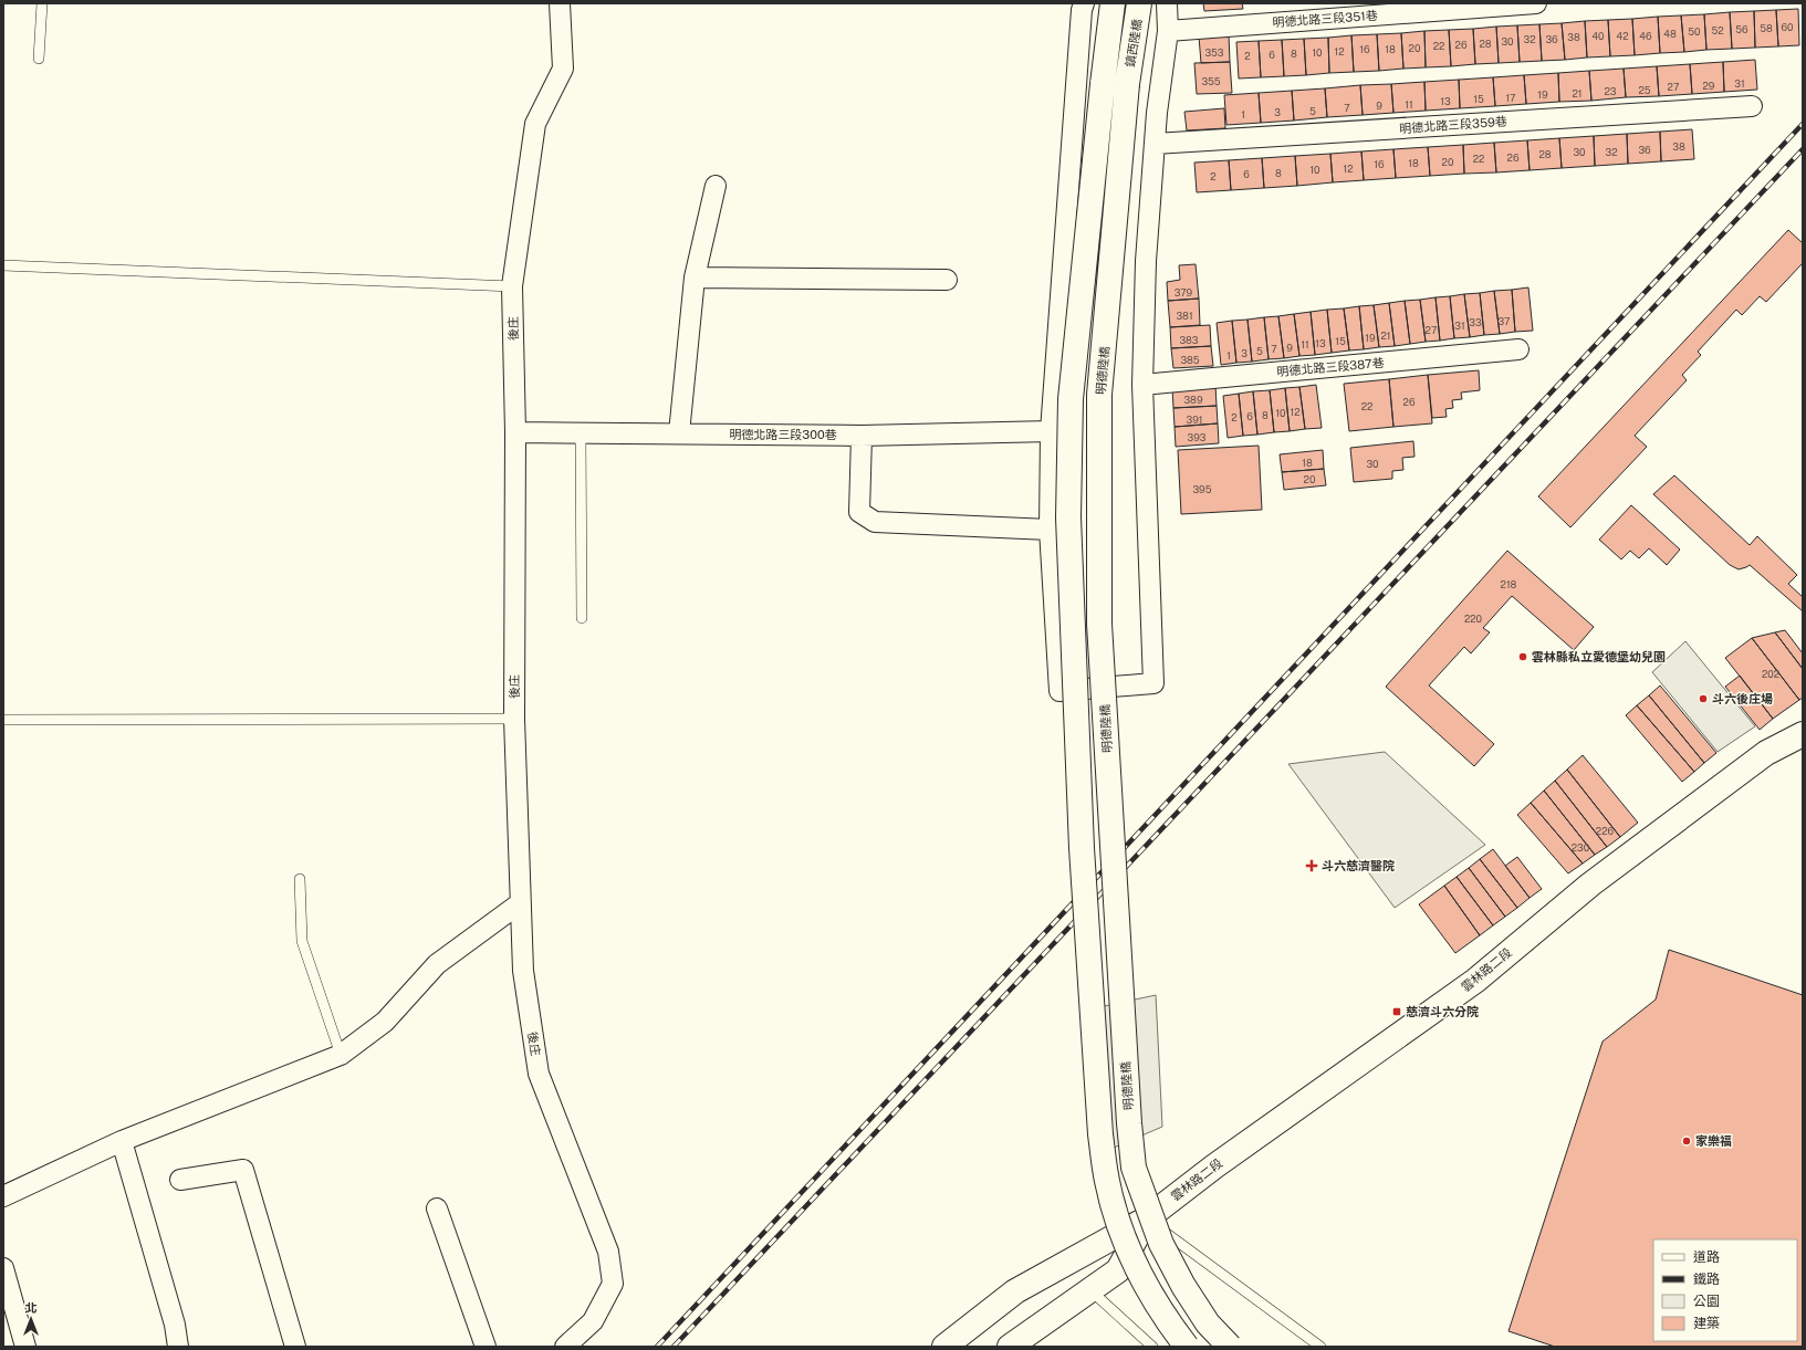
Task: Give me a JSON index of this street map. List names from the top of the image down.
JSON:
{
  "streets": {
    "main road": ["鎮西陸橋", "明德陸橋", "雲林路二段"],
    "street": [
      "明德北路三段351巷",
      "明德北路三段359巷",
      "後庄",
      "明德北路三段387巷",
      "明德北路三段300巷"
    ]
  },
  "crossings": [
    ["鎮西陸橋", "明德陸橋"],
    ["後庄", "明德北路三段300巷"]
  ],
  "places": {
    "other": ["雲林縣私立愛德堡幼兒園", "斗六後庄場", "家樂福"],
    "health": ["斗六慈濟醫院"],
    "transit": ["慈濟斗六分院"]
  },
  "house_numbers": [
    "60",
    "58",
    "56",
    "52",
    "50",
    "48",
    "40",
    "42",
    "46",
    "38",
    "32",
    "36",
    "30",
    "28",
    "26",
    "22",
    "20",
    "16",
    "18",
    "12",
    "353",
    "10",
    "8",
    "6",
    "2",
    "355",
    "31",
    "29",
    "27",
    "25",
    "23",
    "21",
    "19",
    "17",
    "15",
    "13",
    "11",
    "9",
    "7",
    "5",
    "3",
    "1",
    "38",
    "36",
    "30",
    "32",
    "28",
    "26",
    "22",
    "20",
    "18",
    "16",
    "12",
    "10",
    "8",
    "6",
    "2",
    "379",
    "381",
    "37",
    "33",
    "31",
    "27",
    "21",
    "19",
    "383",
    "15",
    "13",
    "11",
    "9",
    "7",
    "5",
    "3",
    "1",
    "385",
    "389",
    "26",
    "22",
    "12",
    "10",
    "8",
    "6",
    "2",
    "391",
    "393",
    "18",
    "30",
    "20",
    "395",
    "218",
    "220",
    "202",
    "226",
    "230"
  ],
  "legend": [
    "道路",
    "鐵路",
    "公園",
    "建築"
  ],
  "north": "top"
}
